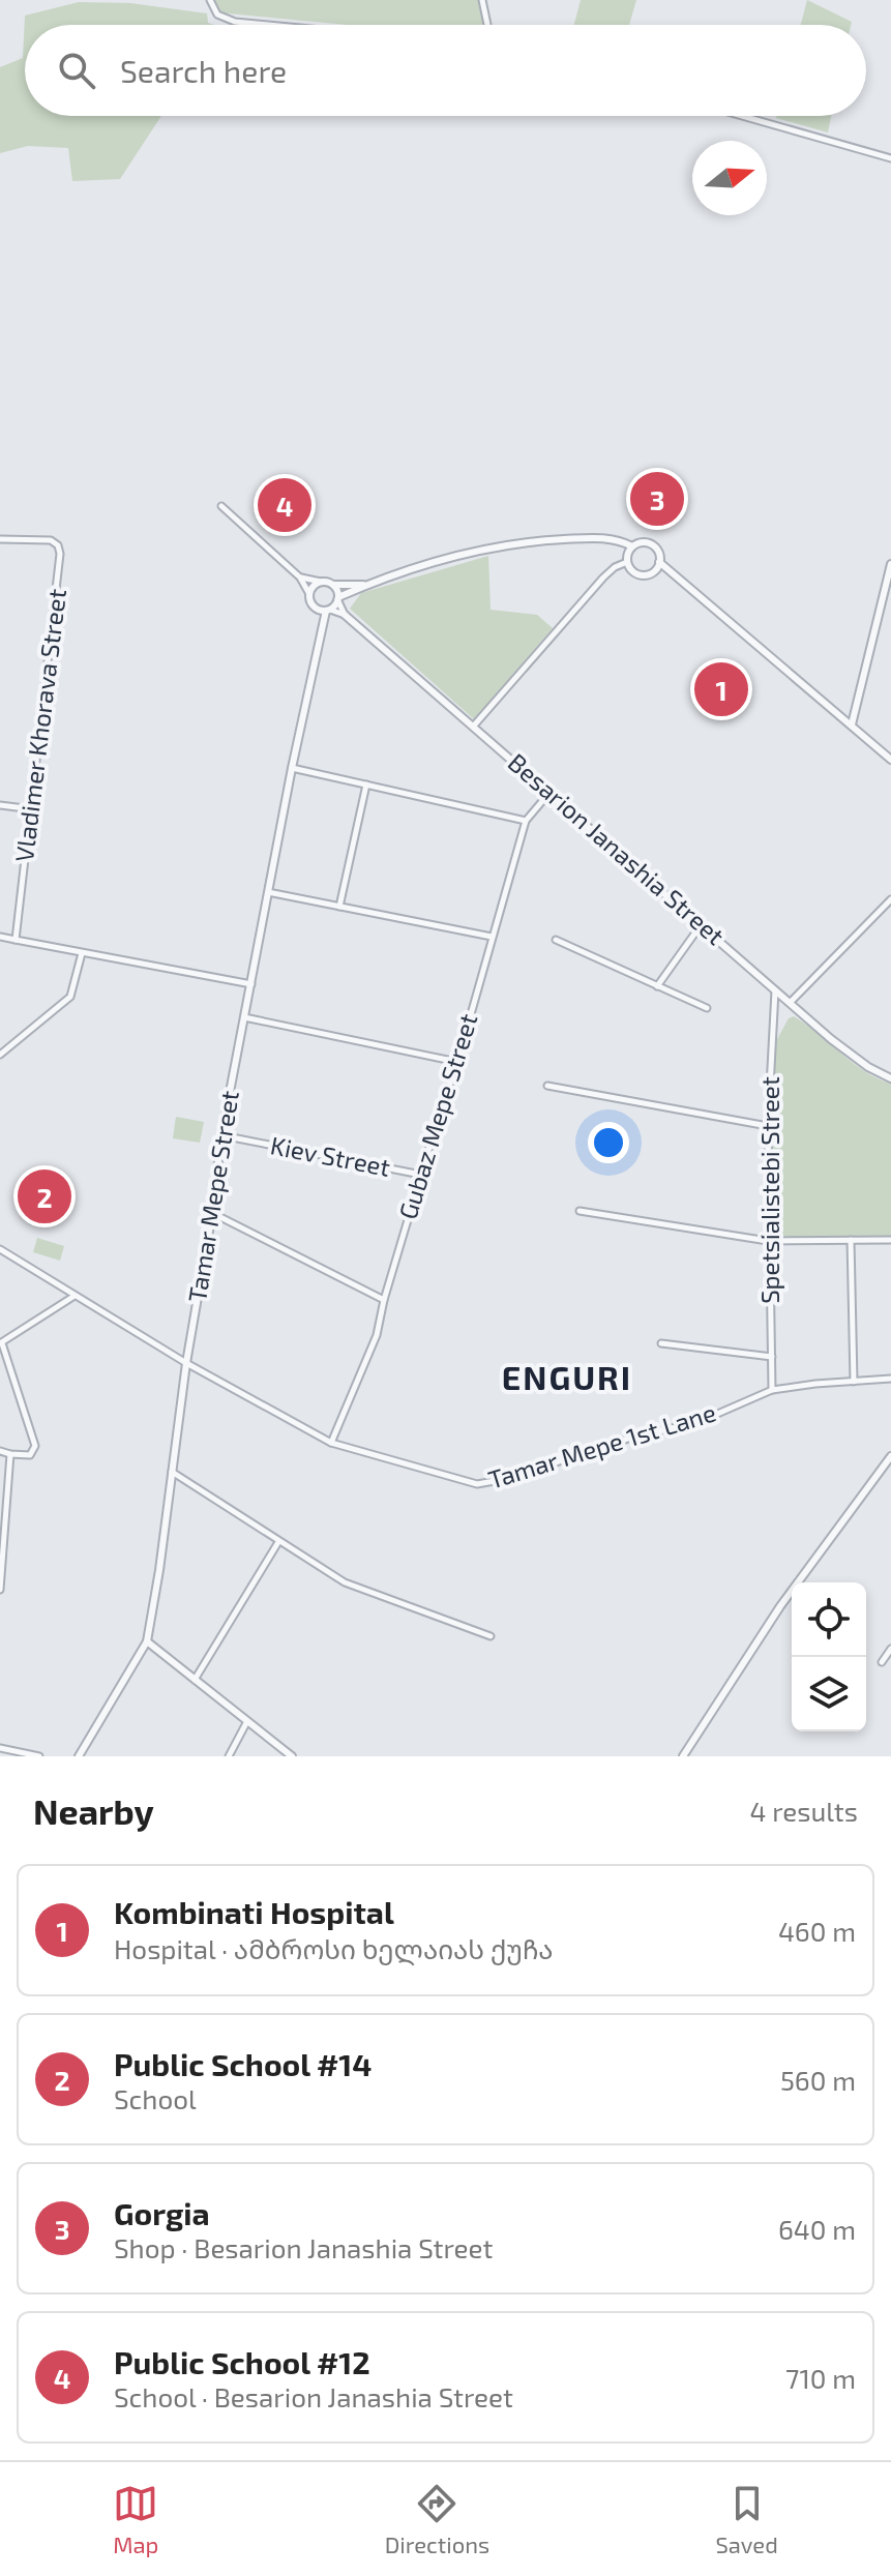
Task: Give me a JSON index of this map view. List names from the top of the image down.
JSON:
{
  "streets": {
    "street": [
      "Vladimer Khorava Street",
      "Besarion Janashia Street",
      "Gubaz Mepe Street",
      "Spetsialistebi Street",
      "Tamar Mepe Street",
      "Tamar Mepe 1st Lane"
    ]
  },
  "crossings": [
    ["Besarion Janashia Street", "Gubaz Mepe Street"],
    ["Besarion Janashia Street", "Spetsialistebi Street"],
    ["Gubaz Mepe Street", "Tamar Mepe 1st Lane"],
    ["Spetsialistebi Street", "Tamar Mepe 1st Lane"],
    ["Tamar Mepe Street", "Tamar Mepe 1st Lane"]
  ],
  "districts": ["ENGURI"],
  "north": "right",
  "page": {
    "search": "Search here",
    "pins": [
      "3",
      "4",
      "1",
      "2"
    ],
    "heading": ["Nearby", "4 results"],
    "list": [
      {
        "mark": "1",
        "name": "Kombinati Hospital",
        "note": "Hospital · ამბროსი ხელაიას ქუჩა",
        "value": "460 m"
      },
      {
        "mark": "2",
        "name": "Public School #14",
        "note": "School",
        "value": "560 m"
      },
      {
        "mark": "3",
        "name": "Gorgia",
        "note": "Shop · Besarion Janashia Street",
        "value": "640 m"
      },
      {
        "mark": "4",
        "name": "Public School #12",
        "note": "School · Besarion Janashia Street",
        "value": "710 m"
      }
    ],
    "nav": ["Map", "Directions", "Saved"]
  }
}
